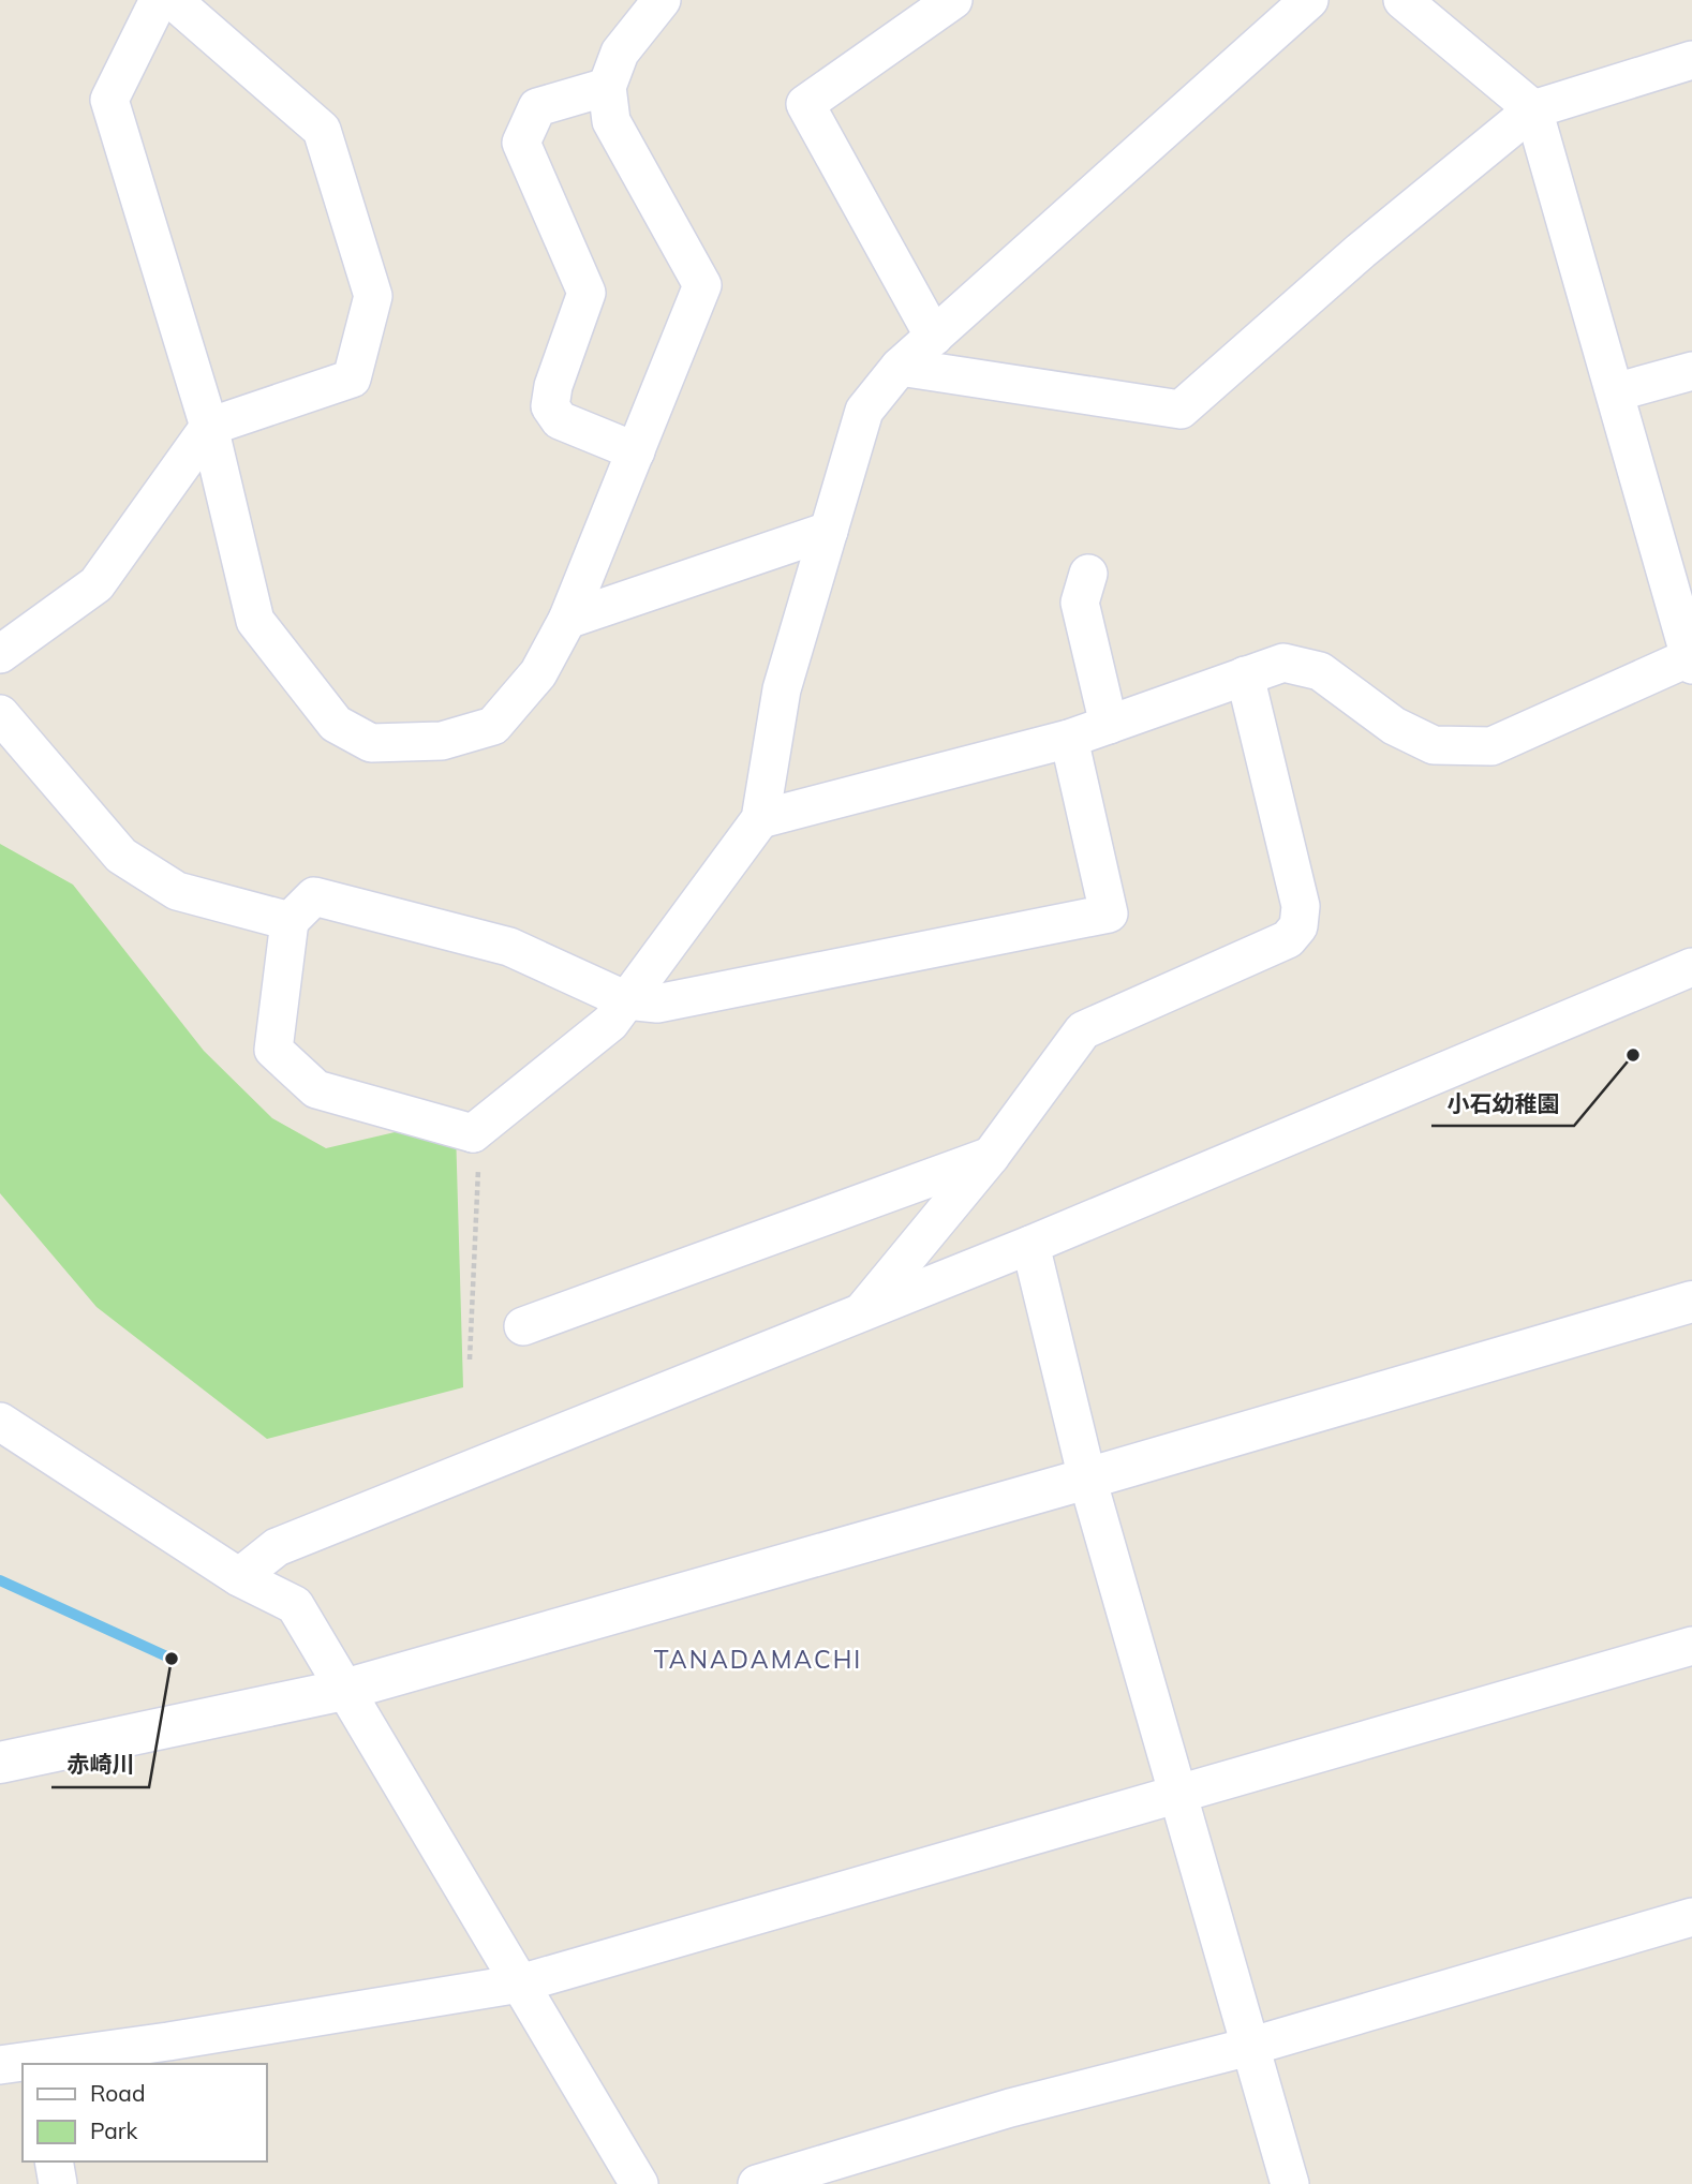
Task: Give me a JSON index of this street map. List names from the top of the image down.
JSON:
{
  "districts": ["TANADAMACHI"],
  "places": ["小石幼稚園", "赤崎川"],
  "legend": ["Road", "Park"]
}
